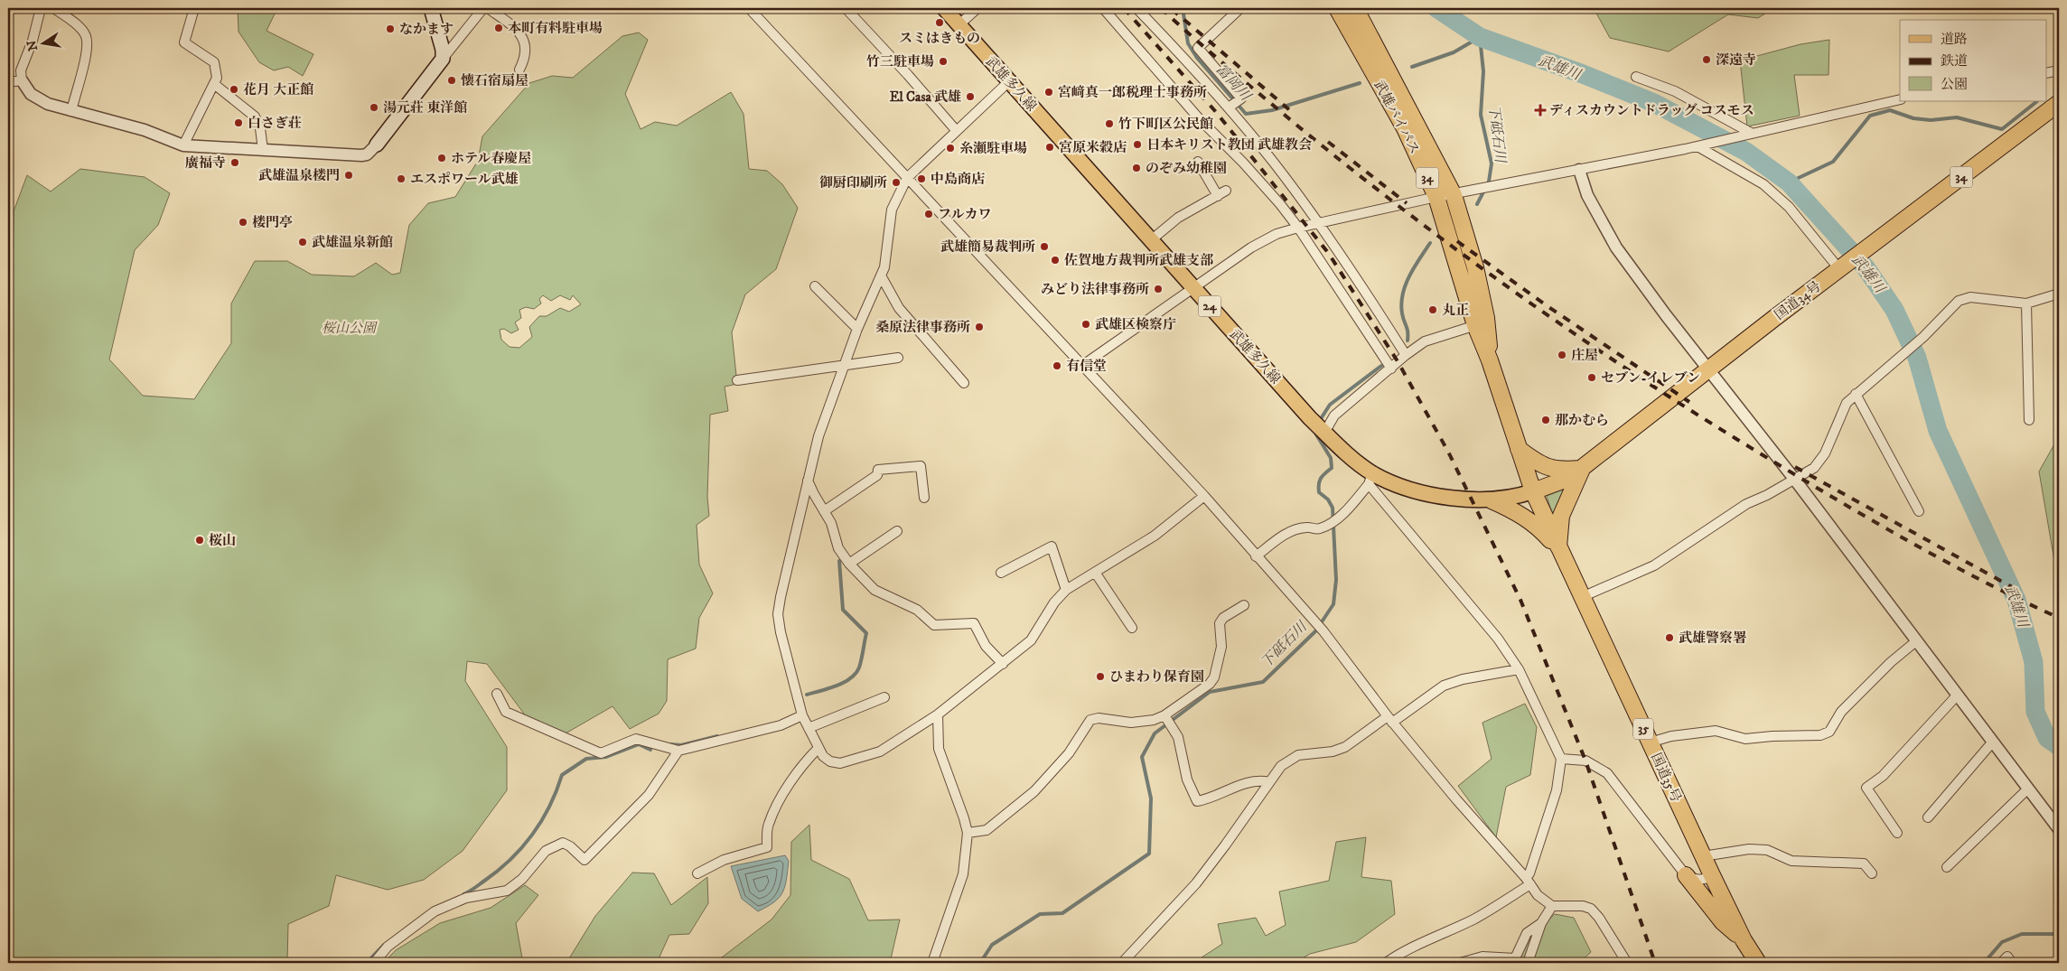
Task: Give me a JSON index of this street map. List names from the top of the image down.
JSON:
{
  "streets": {
    "highway": [
      "武雄バイパス",
      "34",
      "国道34号",
      "35",
      "国道35号"
    ],
    "main road": ["武雄多久線", "24"]
  },
  "crossings": [
    ["武雄多久線", "武雄バイパス"],
    ["武雄多久線", "国道34号"],
    ["武雄多久線", "国道35号"],
    ["武雄バイパス", "国道34号"],
    ["武雄バイパス", "国道35号"],
    ["国道34号", "国道35号"]
  ],
  "water": ["武雄川", "富岡川", "下砥石川"],
  "parks": ["桜山公園"],
  "places": {
    "other": [
      "スミはきもの",
      "本町有料駐車場",
      "なかます",
      "深遠寺",
      "竹三駐車場",
      "懐石宿扇屋",
      "花月 大正館",
      "宮﨑真一郎税理士事務所",
      "El Casa 武雄",
      "湯元荘 東洋館",
      "白さぎ荘",
      "竹下町区公民館",
      "日本キリスト教団 武雄教会",
      "宮原米穀店",
      "糸瀬駐車場",
      "ホテル春慶屋",
      "廣福寺",
      "のぞみ幼稚園",
      "武雄温泉楼門",
      "エスポワール武雄",
      "中島商店",
      "御厨印刷所",
      "フルカワ",
      "楼門亭",
      "武雄温泉新館",
      "武雄簡易裁判所",
      "佐賀地方裁判所武雄支部",
      "みどり法律事務所",
      "丸正",
      "武雄区検察庁",
      "桑原法律事務所",
      "庄屋",
      "有信堂",
      "セブン-イレブン",
      "那かむら",
      "桜山",
      "武雄警察署",
      "ひまわり保育園"
    ],
    "health": ["ディスカウントドラッグ コスモス"]
  },
  "legend": ["道路", "鉄道", "公園"],
  "north": "left"
}
